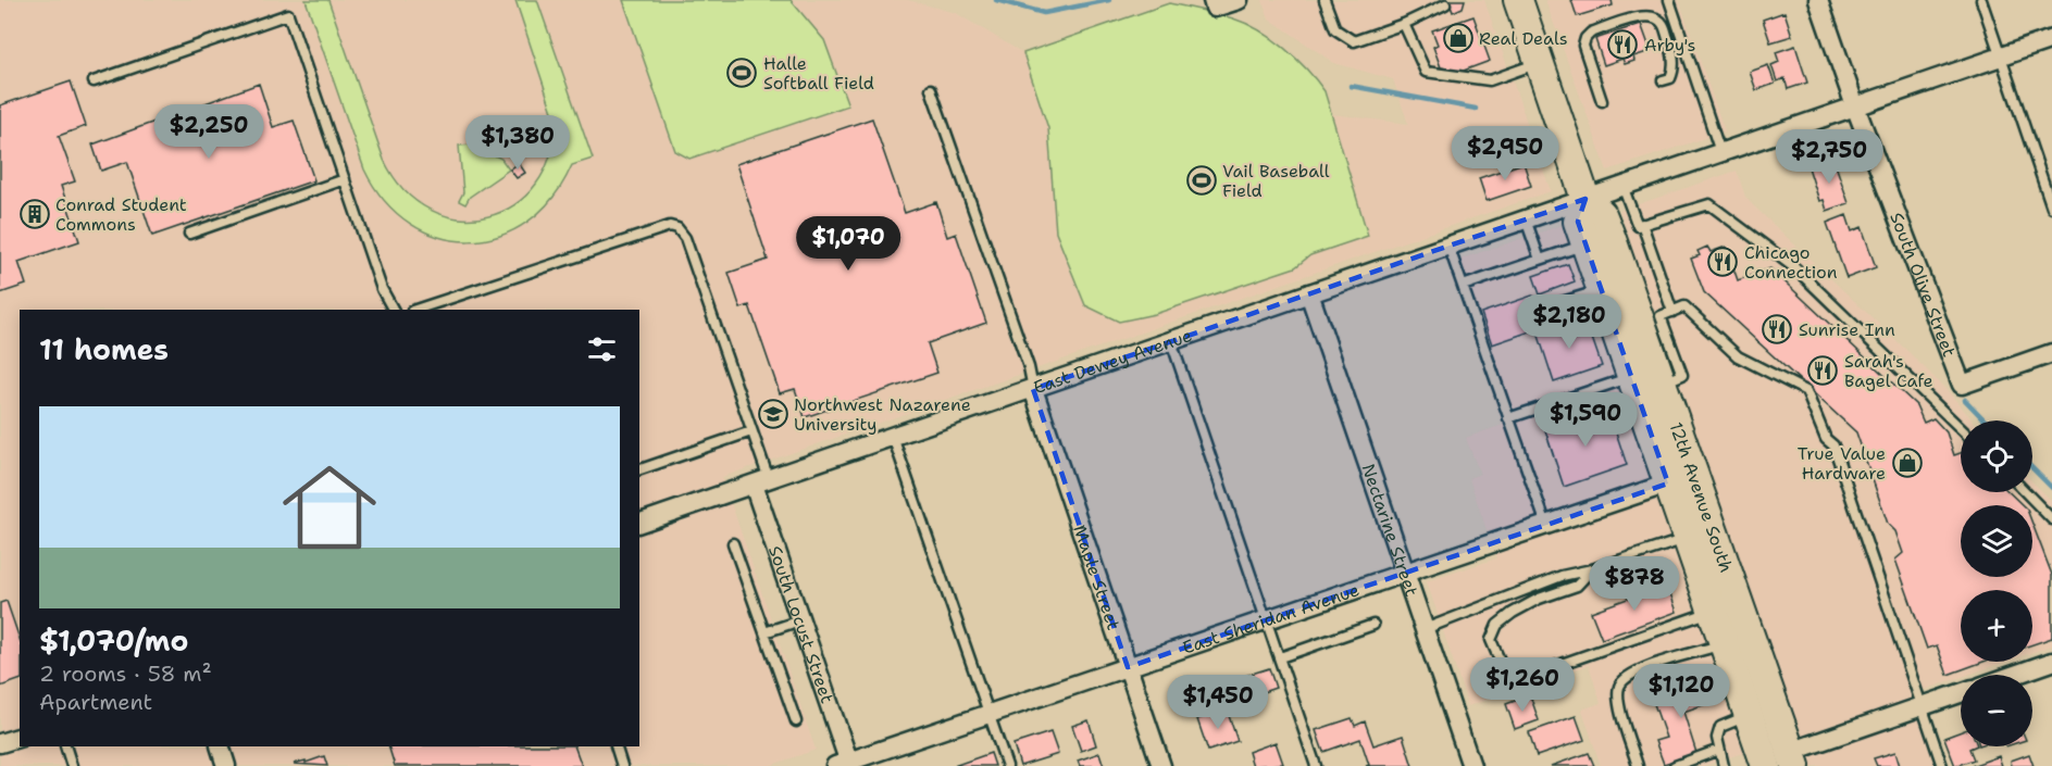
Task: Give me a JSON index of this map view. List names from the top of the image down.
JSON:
{
  "streets": {
    "main road": ["12th Avenue South"],
    "street": [
      "South Olive Street",
      "East Dewey Avenue",
      "Nectarine Street",
      "Maple Street",
      "East Sheridan Avenue",
      "South Locust Street"
    ]
  },
  "crossings": [
    ["South Olive Street", "East Dewey Avenue"],
    ["East Dewey Avenue", "12th Avenue South"],
    ["East Dewey Avenue", "Nectarine Street"],
    ["East Dewey Avenue", "Maple Street"],
    ["East Dewey Avenue", "South Locust Street"],
    ["12th Avenue South", "East Sheridan Avenue"],
    ["Nectarine Street", "East Sheridan Avenue"],
    ["Maple Street", "East Sheridan Avenue"],
    ["East Sheridan Avenue", "South Locust Street"]
  ],
  "places": {
    "shop": ["Real Deals", "True Value Hardware"],
    "restaurant": [
      "Arby's",
      "Chicago Connection",
      "Sunrise Inn",
      "Sarah's Bagel Cafe"
    ],
    "sports": ["Halle Softball Field", "Vail Baseball Field"],
    "building": ["Conrad Student Commons"],
    "school or university": ["Northwest Nazarene University"]
  },
  "page": {
    "price": [
      "$2,250",
      "$1,380",
      "$2,950",
      "$2,750",
      "$1,070",
      "$2,180",
      "$1,590",
      "$878",
      "$1,260",
      "$1,120",
      "$1,450"
    ],
    "heading": "11 homes",
    "list": [
      {
        "name": "$1,070/mo",
        "note": "2 rooms · 58 m² · Apartment"
      }
    ],
    "map_buttons": ["+", "−"]
  }
}
